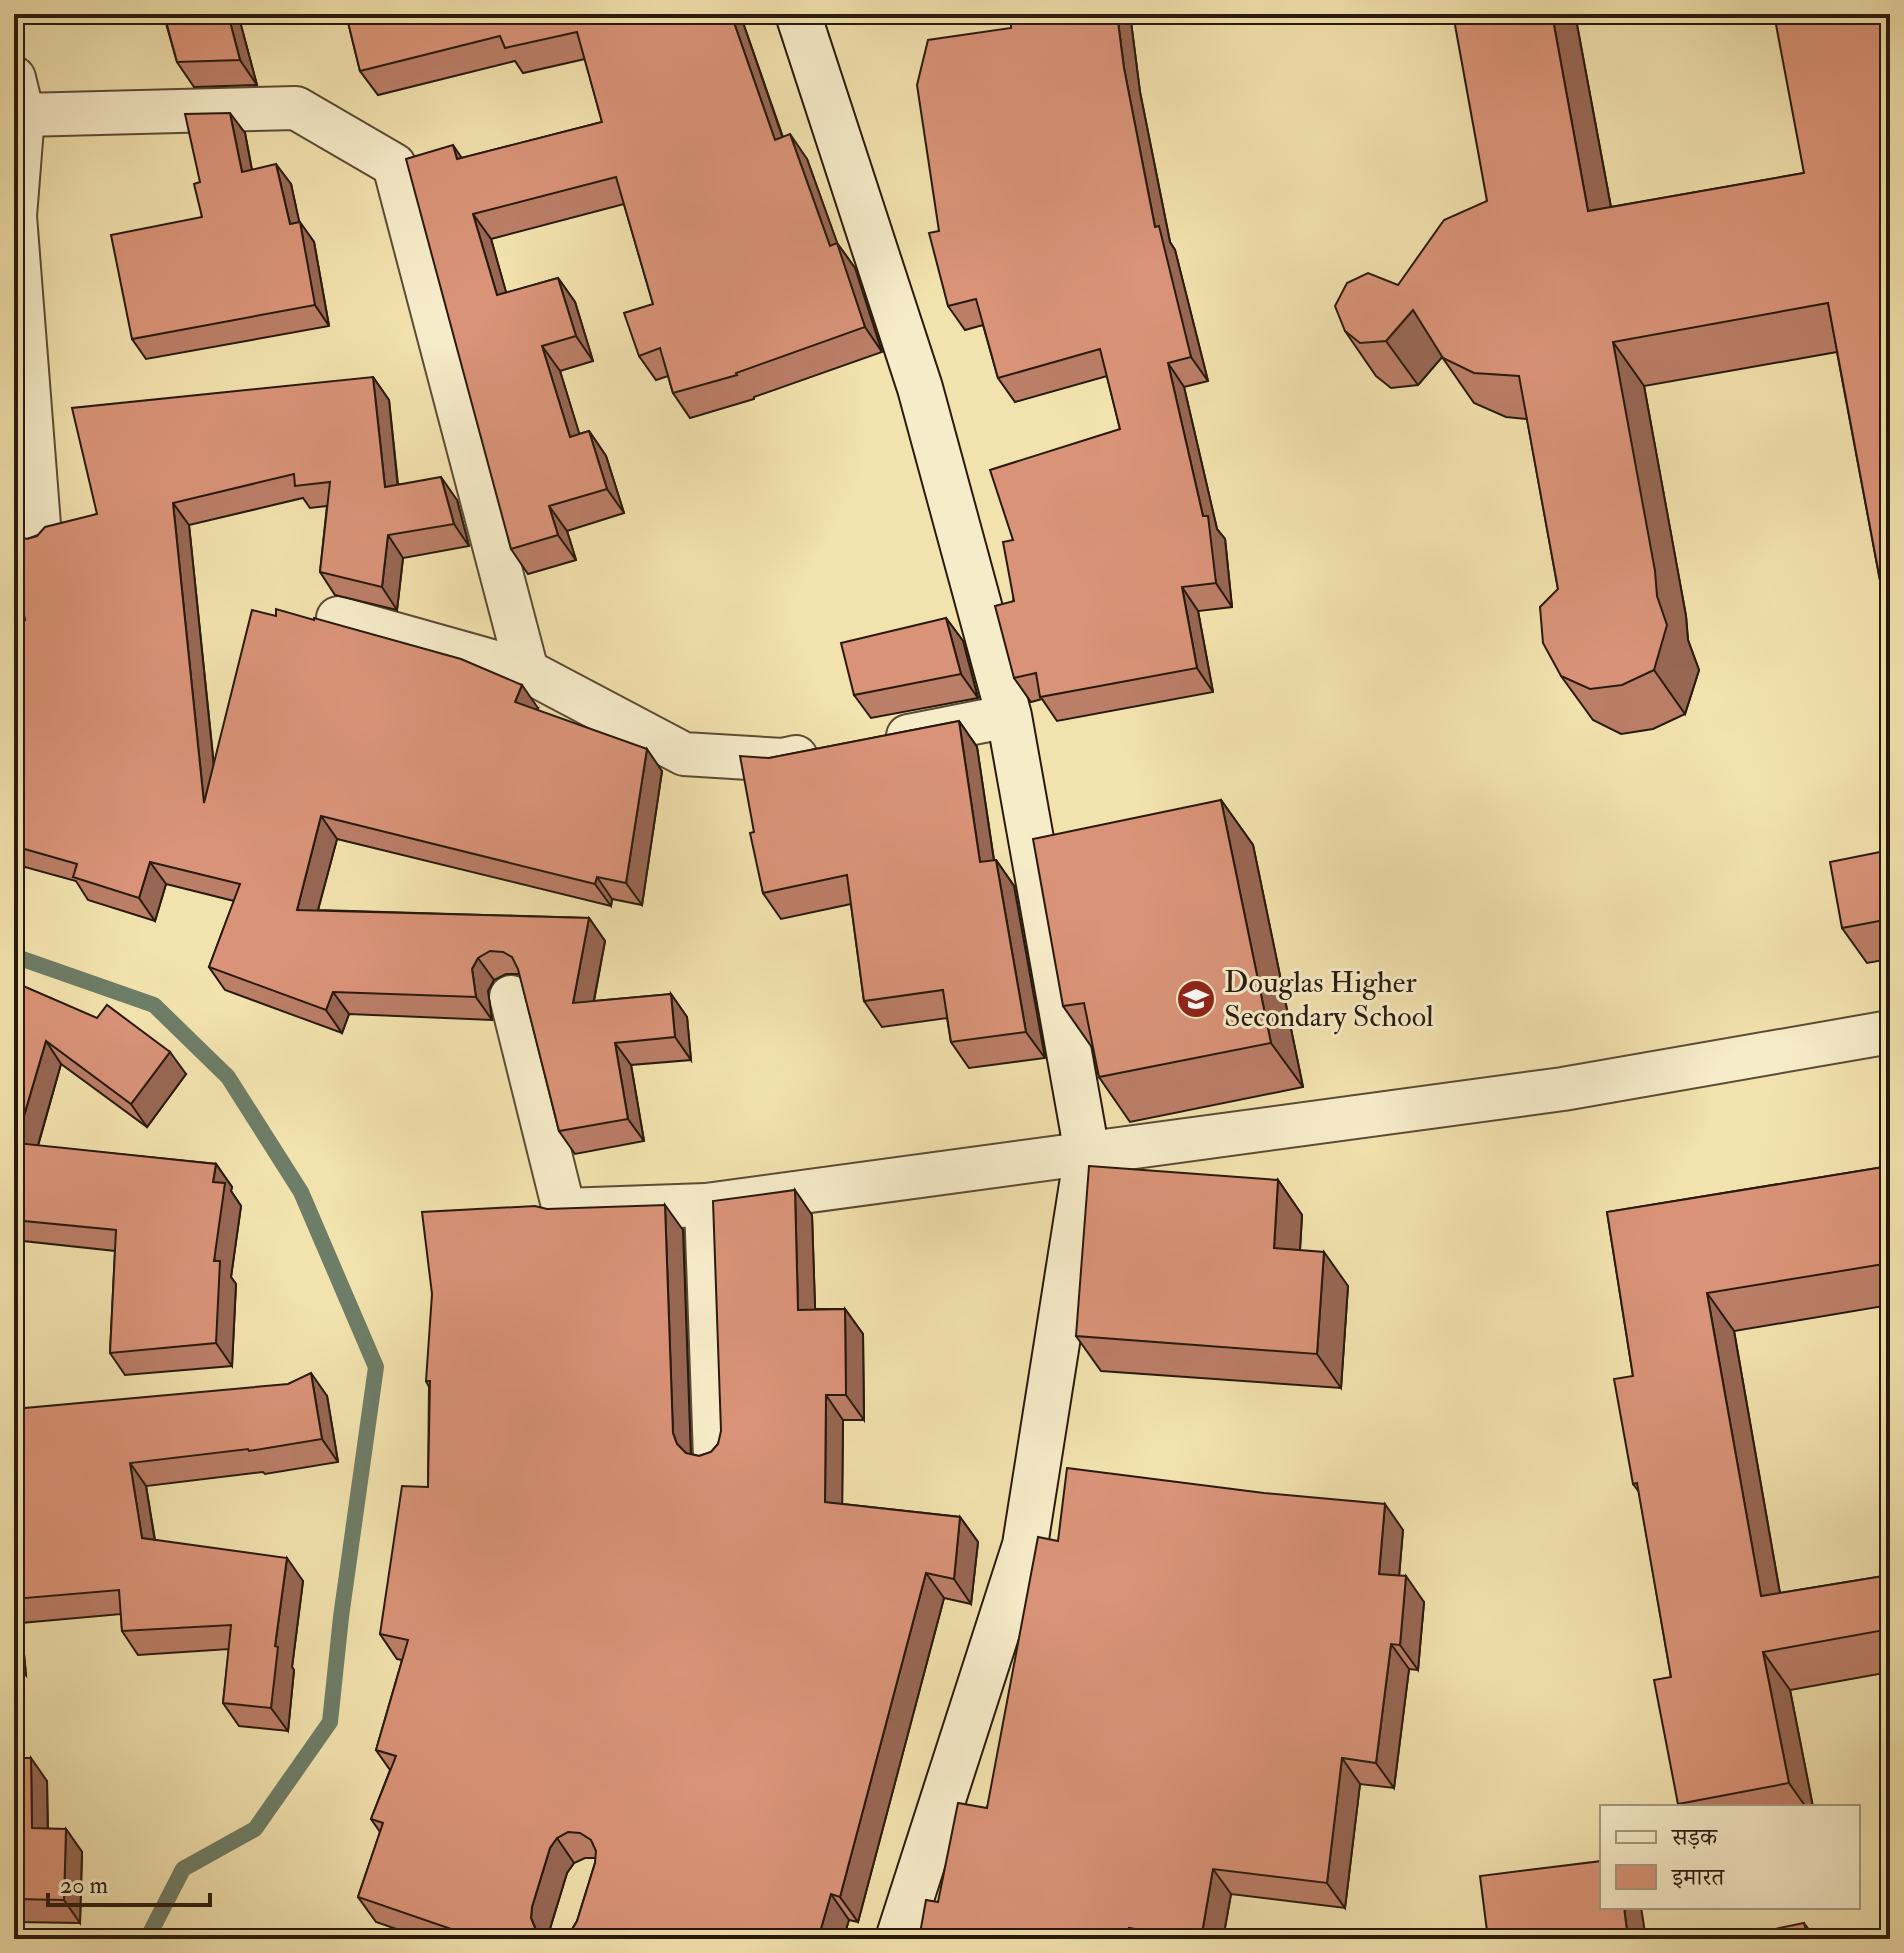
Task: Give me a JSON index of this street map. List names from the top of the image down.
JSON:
{
  "places": {
    "school or university": ["Douglas Higher Secondary School"]
  },
  "legend": ["सड़क", "इमारत"],
  "scale_bar": "20 m"
}
